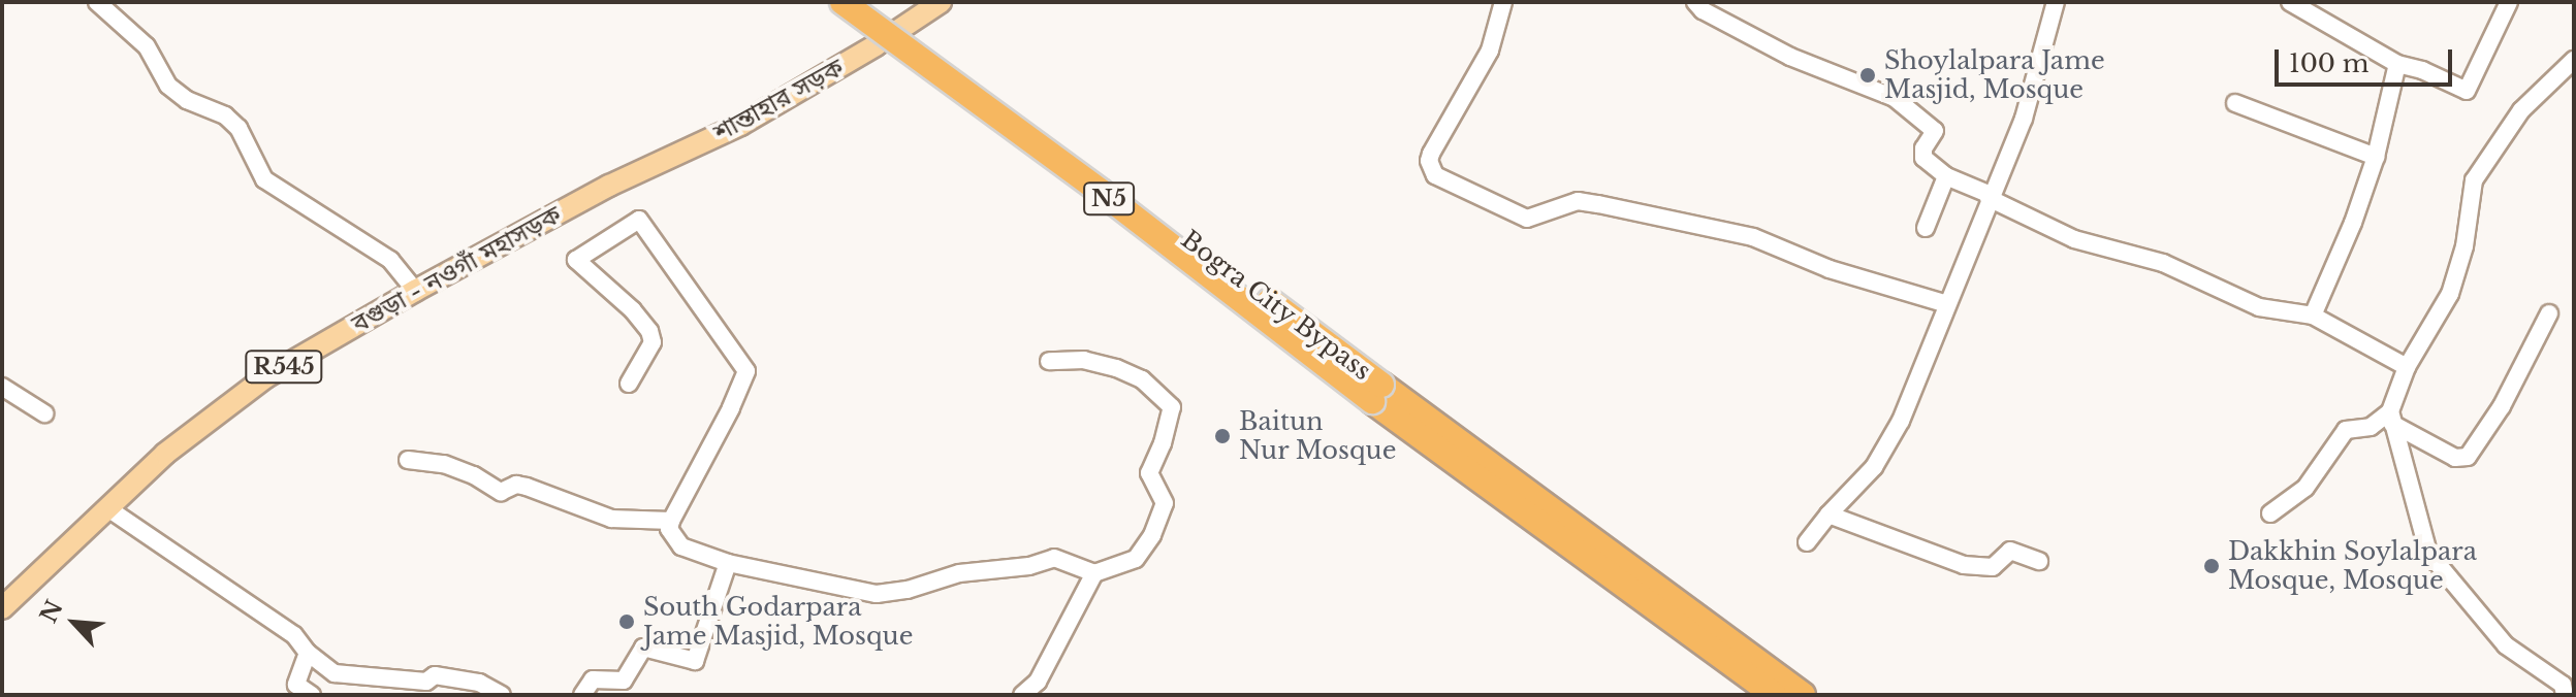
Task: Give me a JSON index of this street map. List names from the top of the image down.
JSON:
{
  "streets": {
    "highway": ["N5", "Bogra City Bypass"],
    "main road": ["শান্তাহার সড়ক", "বগুড়া - নওগাঁ মহাসড়ক", "R545"]
  },
  "crossings": [
    ["শান্তাহার সড়ক", "বগুড়া - নওগাঁ মহাসড়ক"]
  ],
  "places": [
    "Shoylalpara Jame Masjid, Mosque",
    "Baitun Nur Mosque",
    "Dakkhin Soylalpara Mosque, Mosque",
    "South Godarpara Jame Masjid, Mosque"
  ],
  "scale_bar": "100 m",
  "north": "top left"
}
